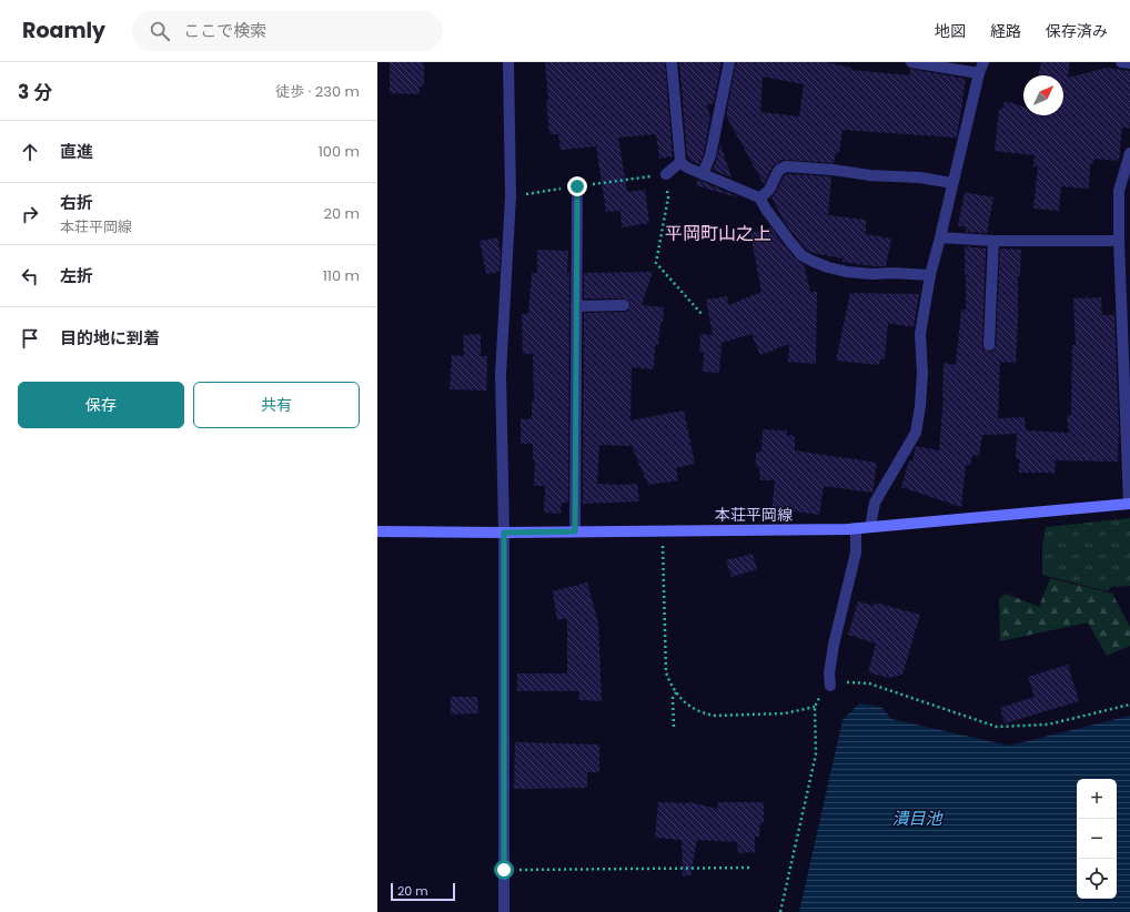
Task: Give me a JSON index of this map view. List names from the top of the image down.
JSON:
{
  "streets": {
    "main road": ["本荘平岡線"]
  },
  "districts": ["平岡町山之上"],
  "water": ["潰目池"],
  "scale_bar": "20 m",
  "north": "top right",
  "page": {
    "header": "Roamly",
    "search": "ここで検索",
    "nav": ["地図", "経路", "保存済み"],
    "heading": ["3 分", "徒歩 · 230 m"],
    "list": [
      ["直進", "100 m"],
      ["右折", "本荘平岡線", "20 m"],
      ["左折", "110 m"],
      "目的地に到着"
    ],
    "buttons": ["保存", "共有"],
    "map_buttons": ["+", "−"],
    "scale": "20 m"
  }
}
